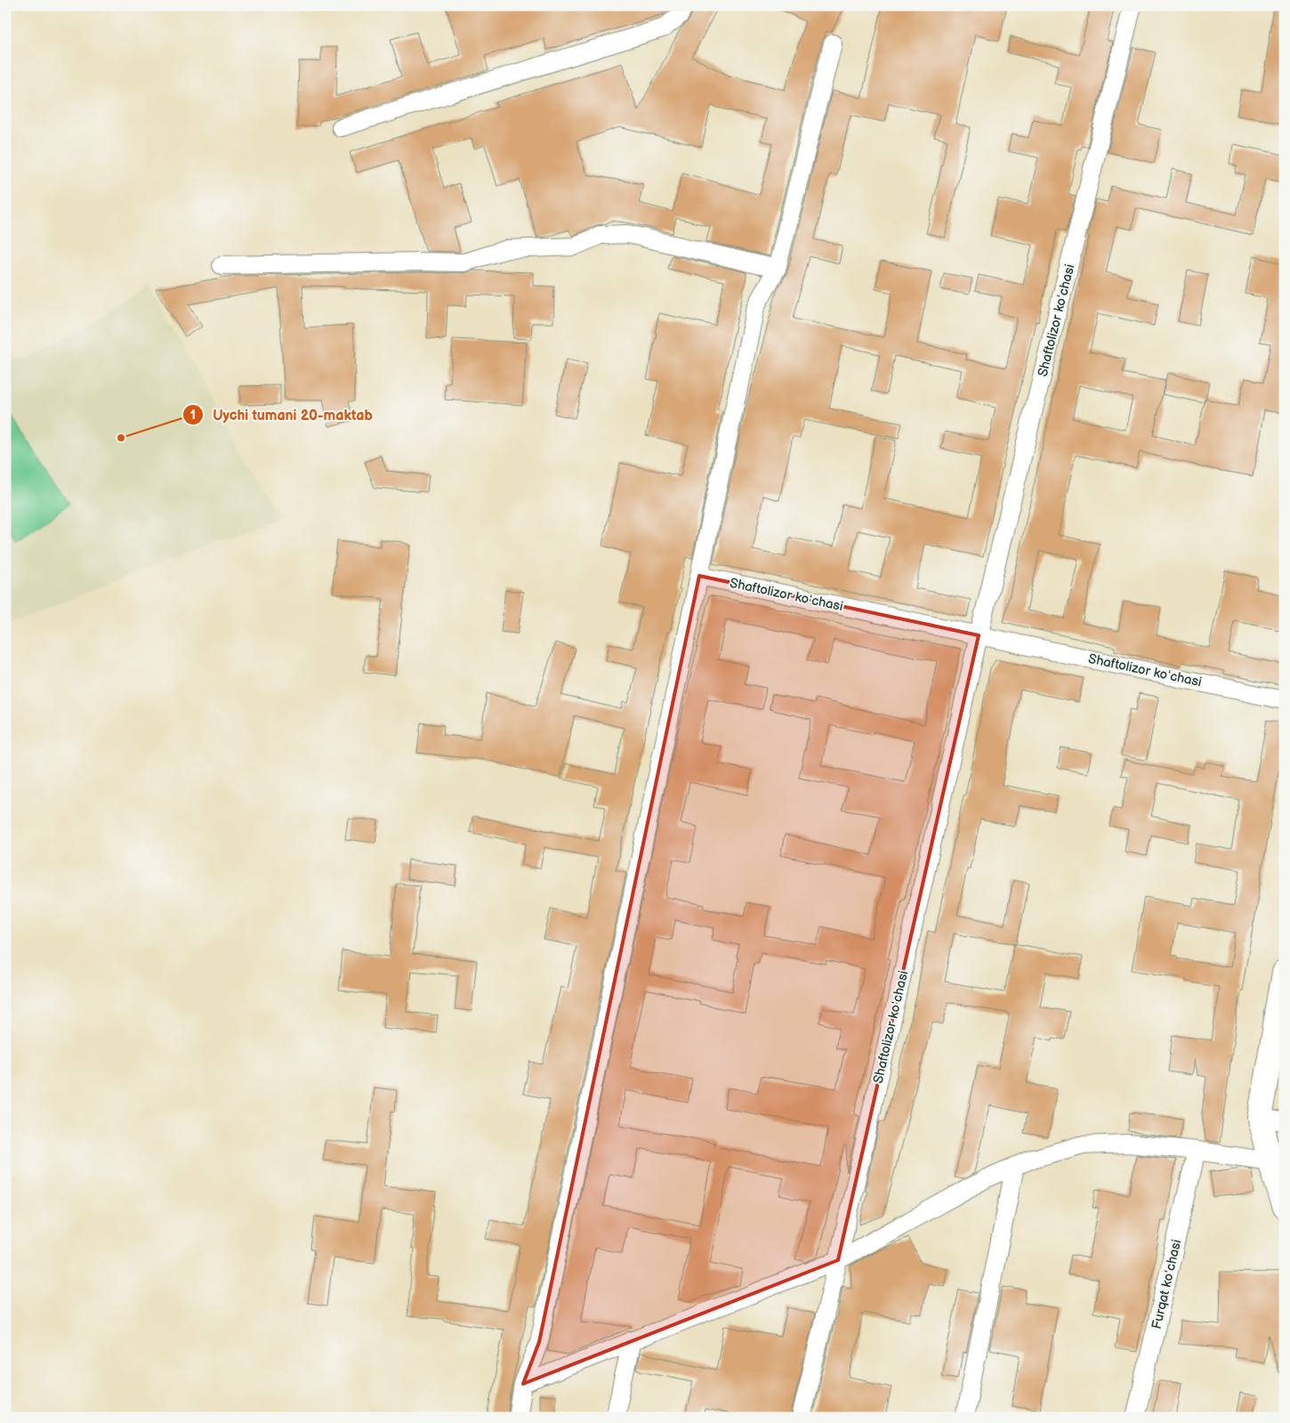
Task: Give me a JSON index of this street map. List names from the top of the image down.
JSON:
{
  "streets": {
    "street": ["Shaftolizor koʻchasi", "Furqat koʻchasi"]
  },
  "places": ["Uychi tumani 20-maktab"]
}
